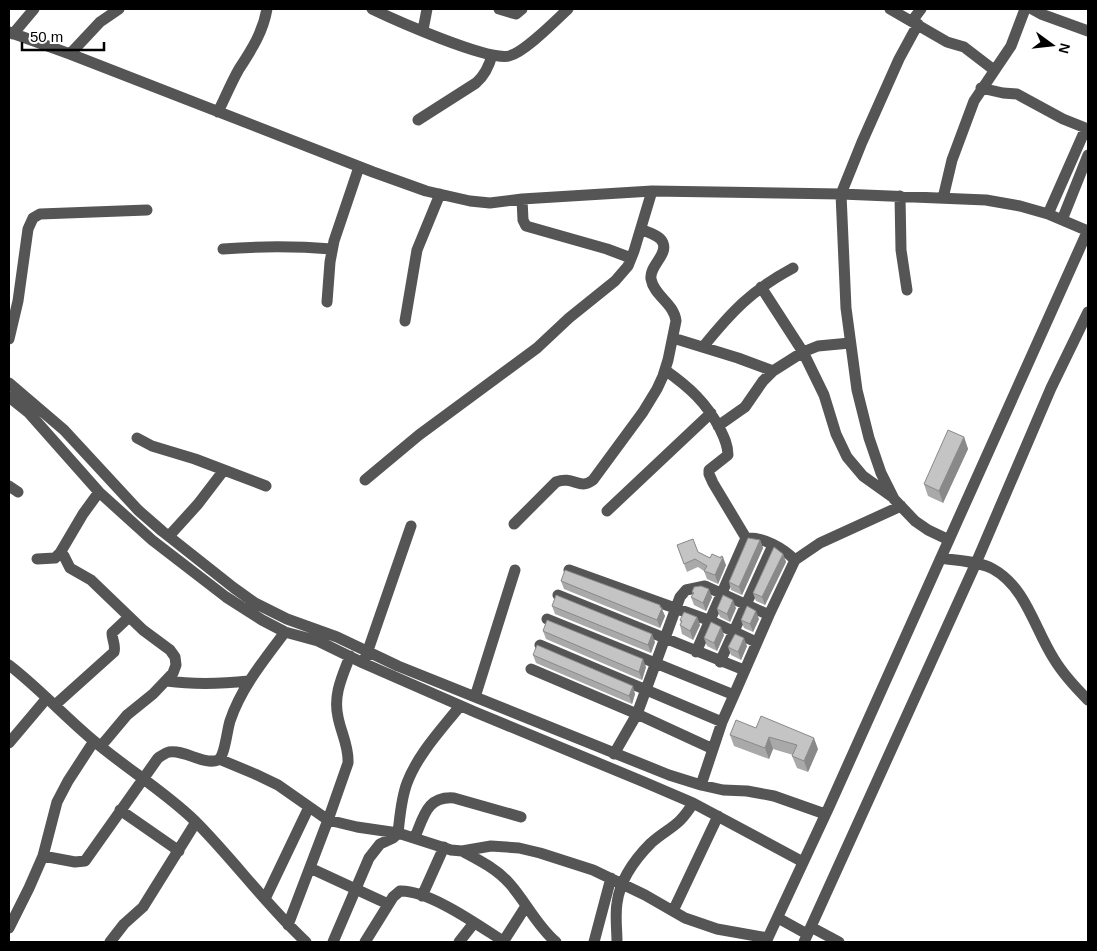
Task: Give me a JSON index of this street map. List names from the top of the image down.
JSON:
{
  "scale_bar": "50 m",
  "north": "right"
}
